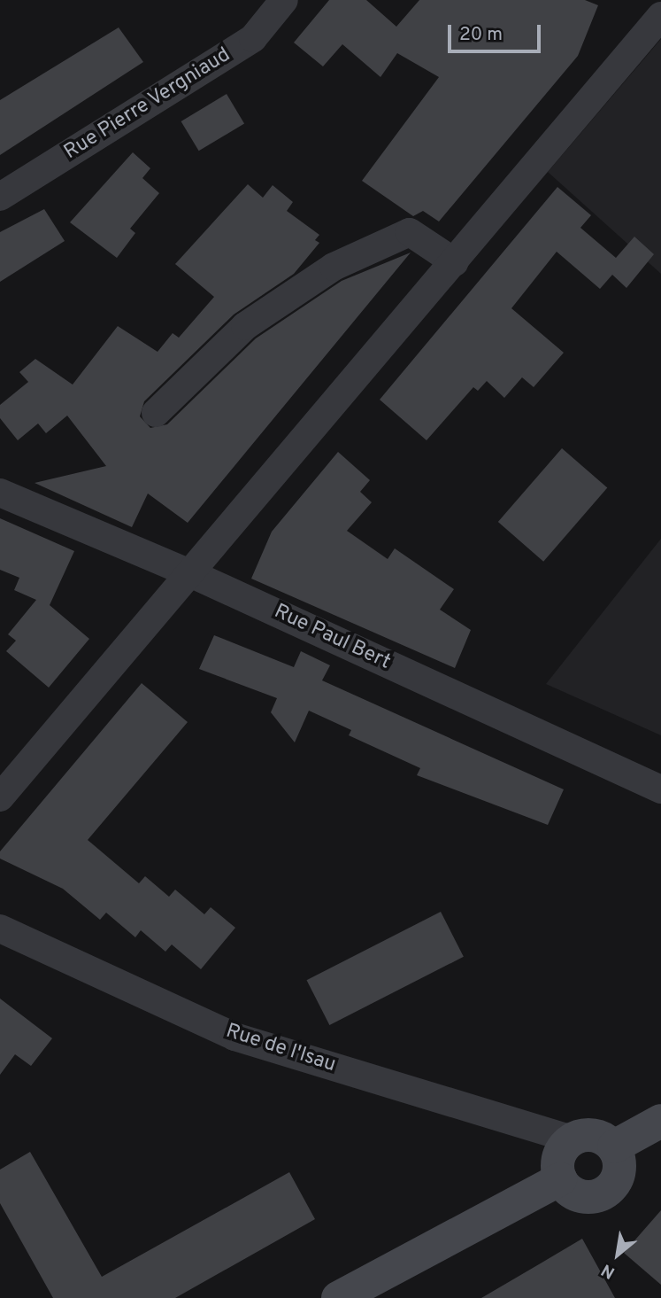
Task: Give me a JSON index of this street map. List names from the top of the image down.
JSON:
{
  "streets": {
    "street": ["Rue Pierre Vergniaud", "Rue Paul Bert", "Rue de l'Isau"]
  },
  "scale_bar": "20 m",
  "north": "bottom left"
}
